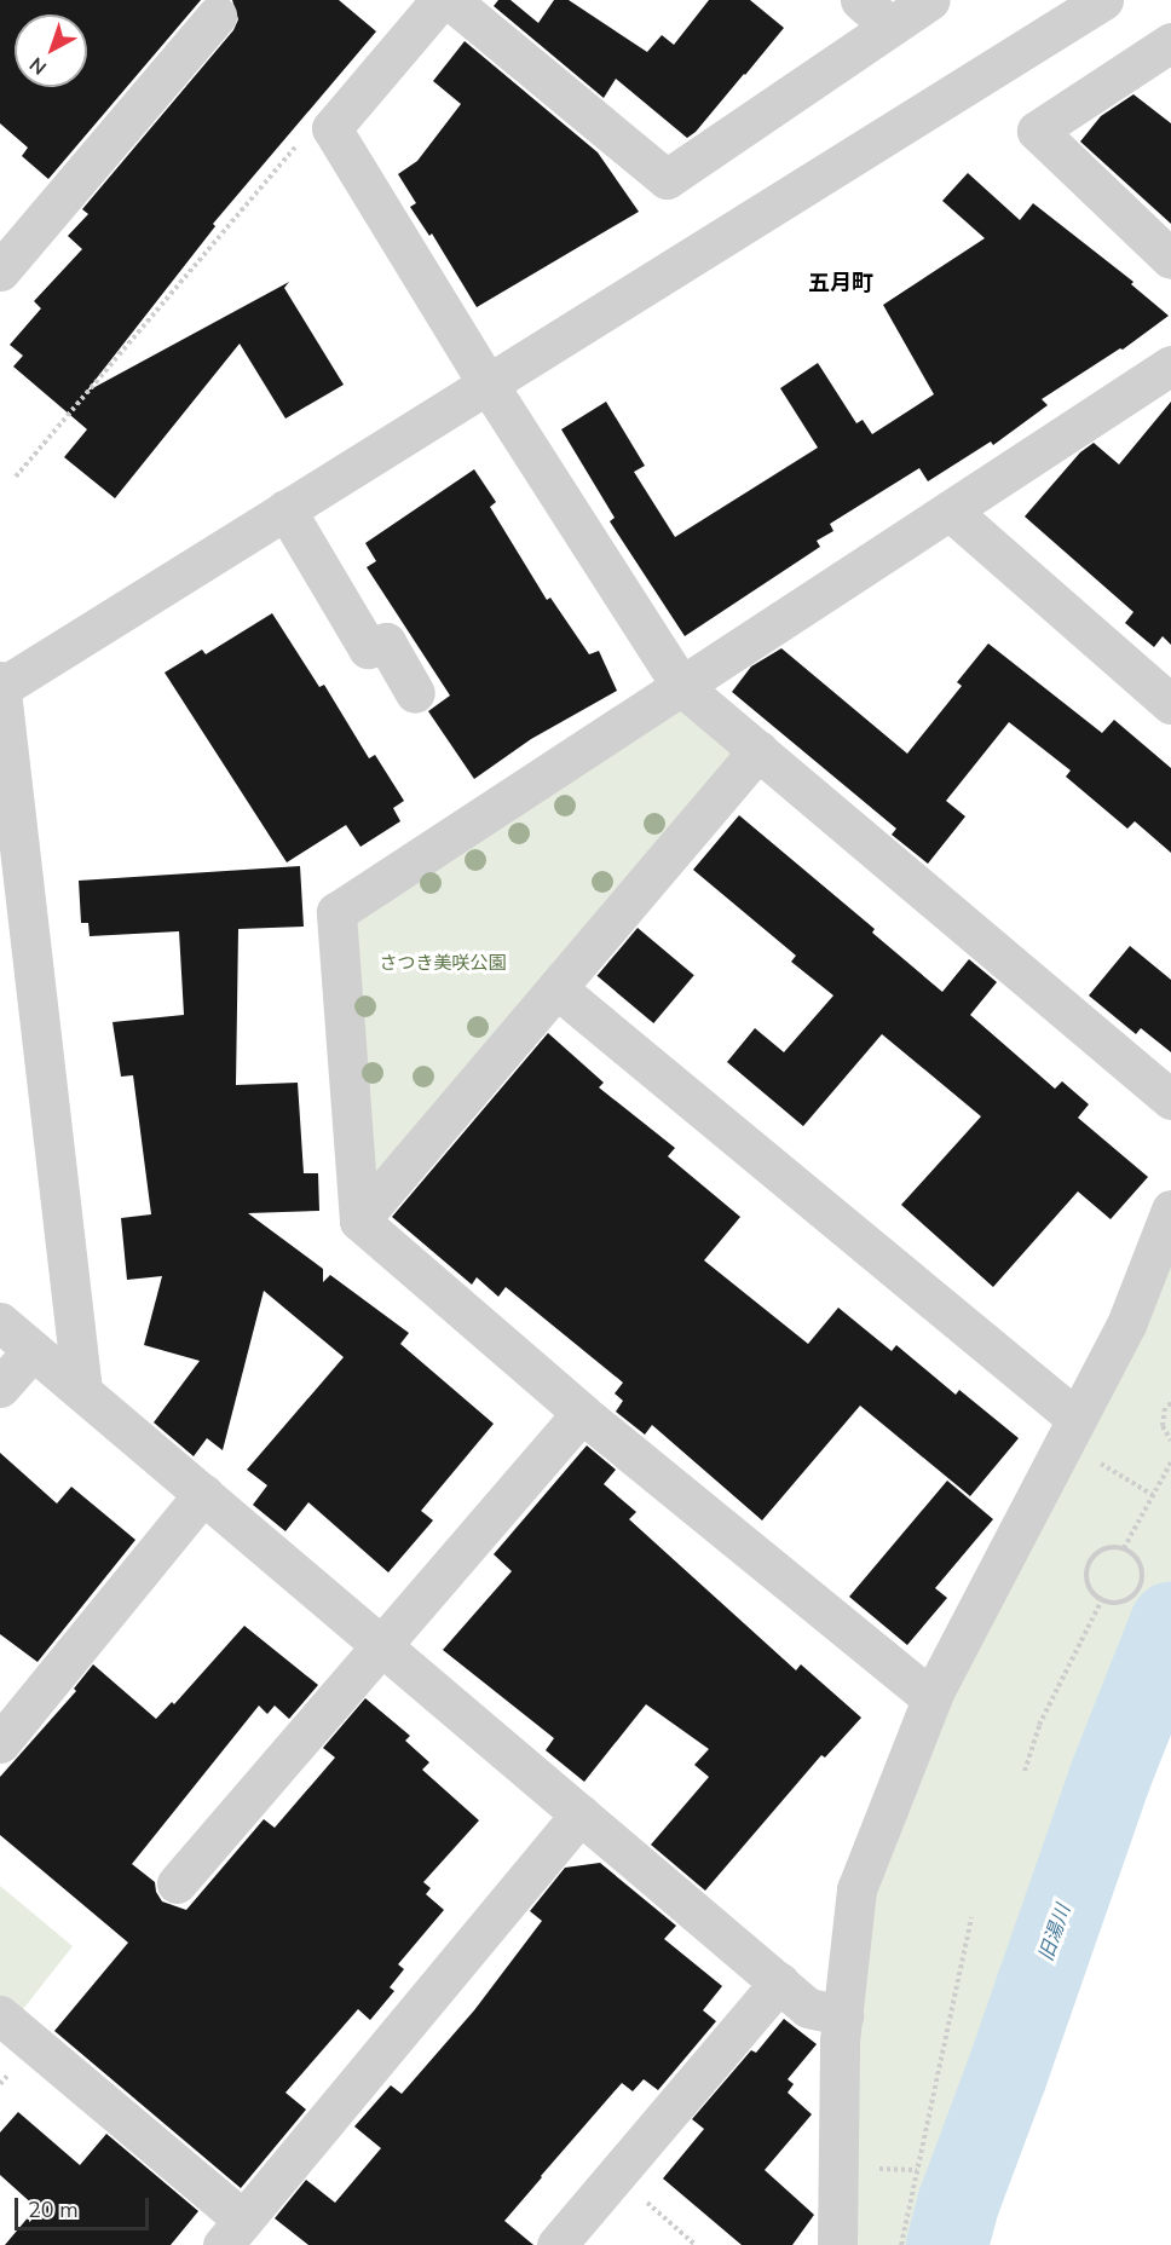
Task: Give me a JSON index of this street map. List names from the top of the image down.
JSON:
{
  "districts": ["五月町"],
  "water": ["旧湯川"],
  "parks": ["さつき美咲公園"],
  "scale_bar": "20 m",
  "north": "bottom left"
}
